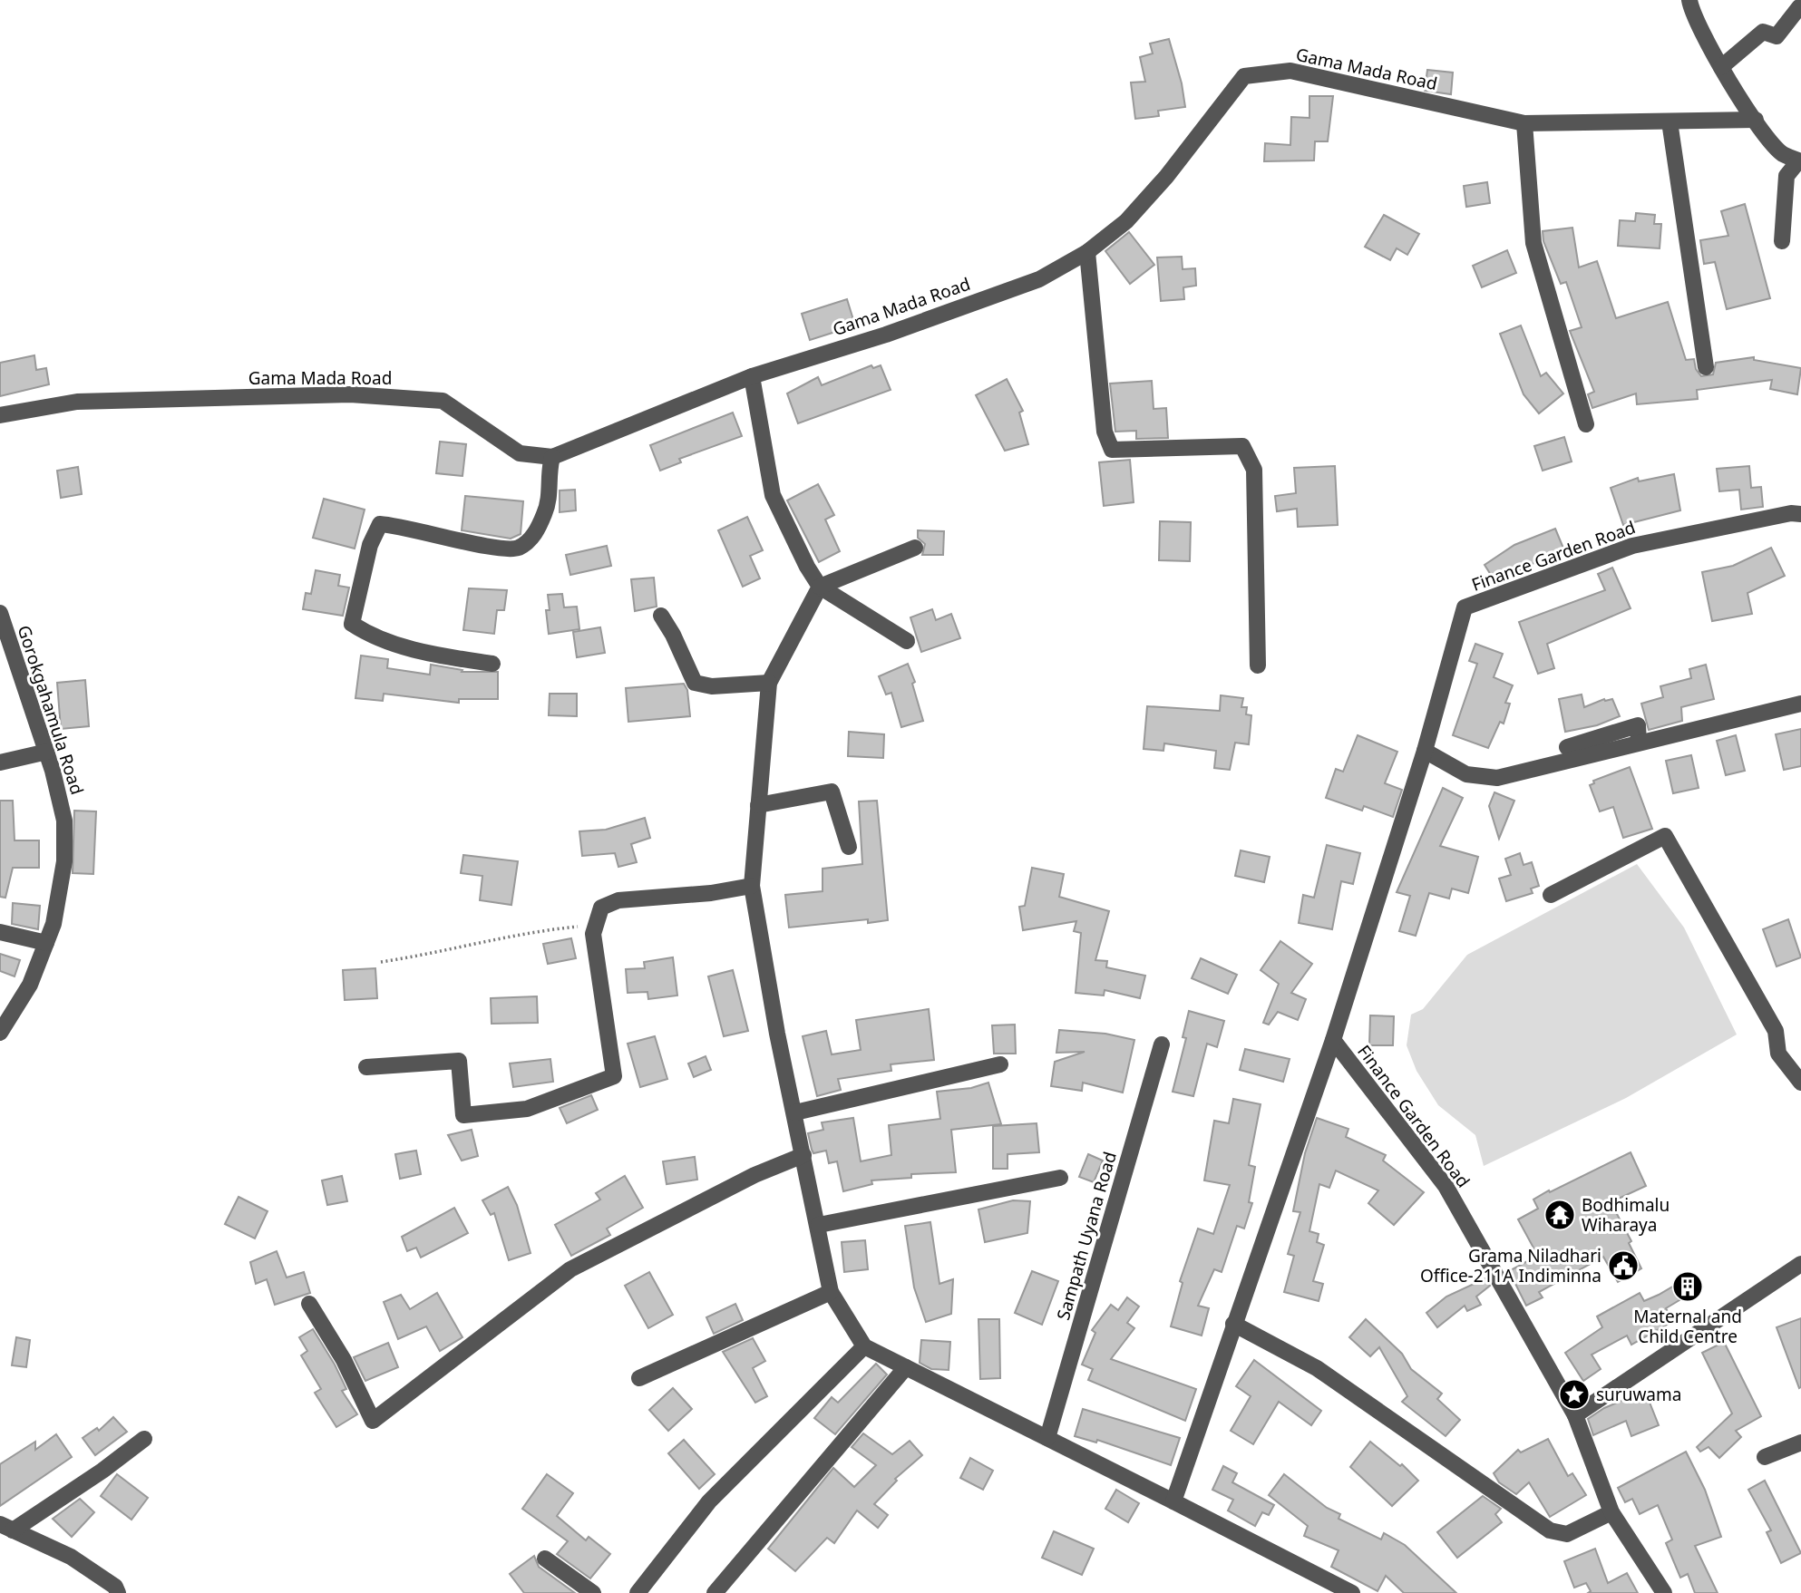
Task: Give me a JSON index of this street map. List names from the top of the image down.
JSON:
{
  "streets": {
    "street": [
      "Gama Mada Road",
      "Finance Garden Road",
      "Gorokgahamula Road",
      "Sampath Uyana Road"
    ]
  },
  "places": {
    "temple": ["Bodhimalu Wiharaya"],
    "public building": ["Grama Niladhari Office-211A Indiminna"],
    "building": ["Maternal and Child Centre"],
    "place": ["suruwama"]
  }
}
